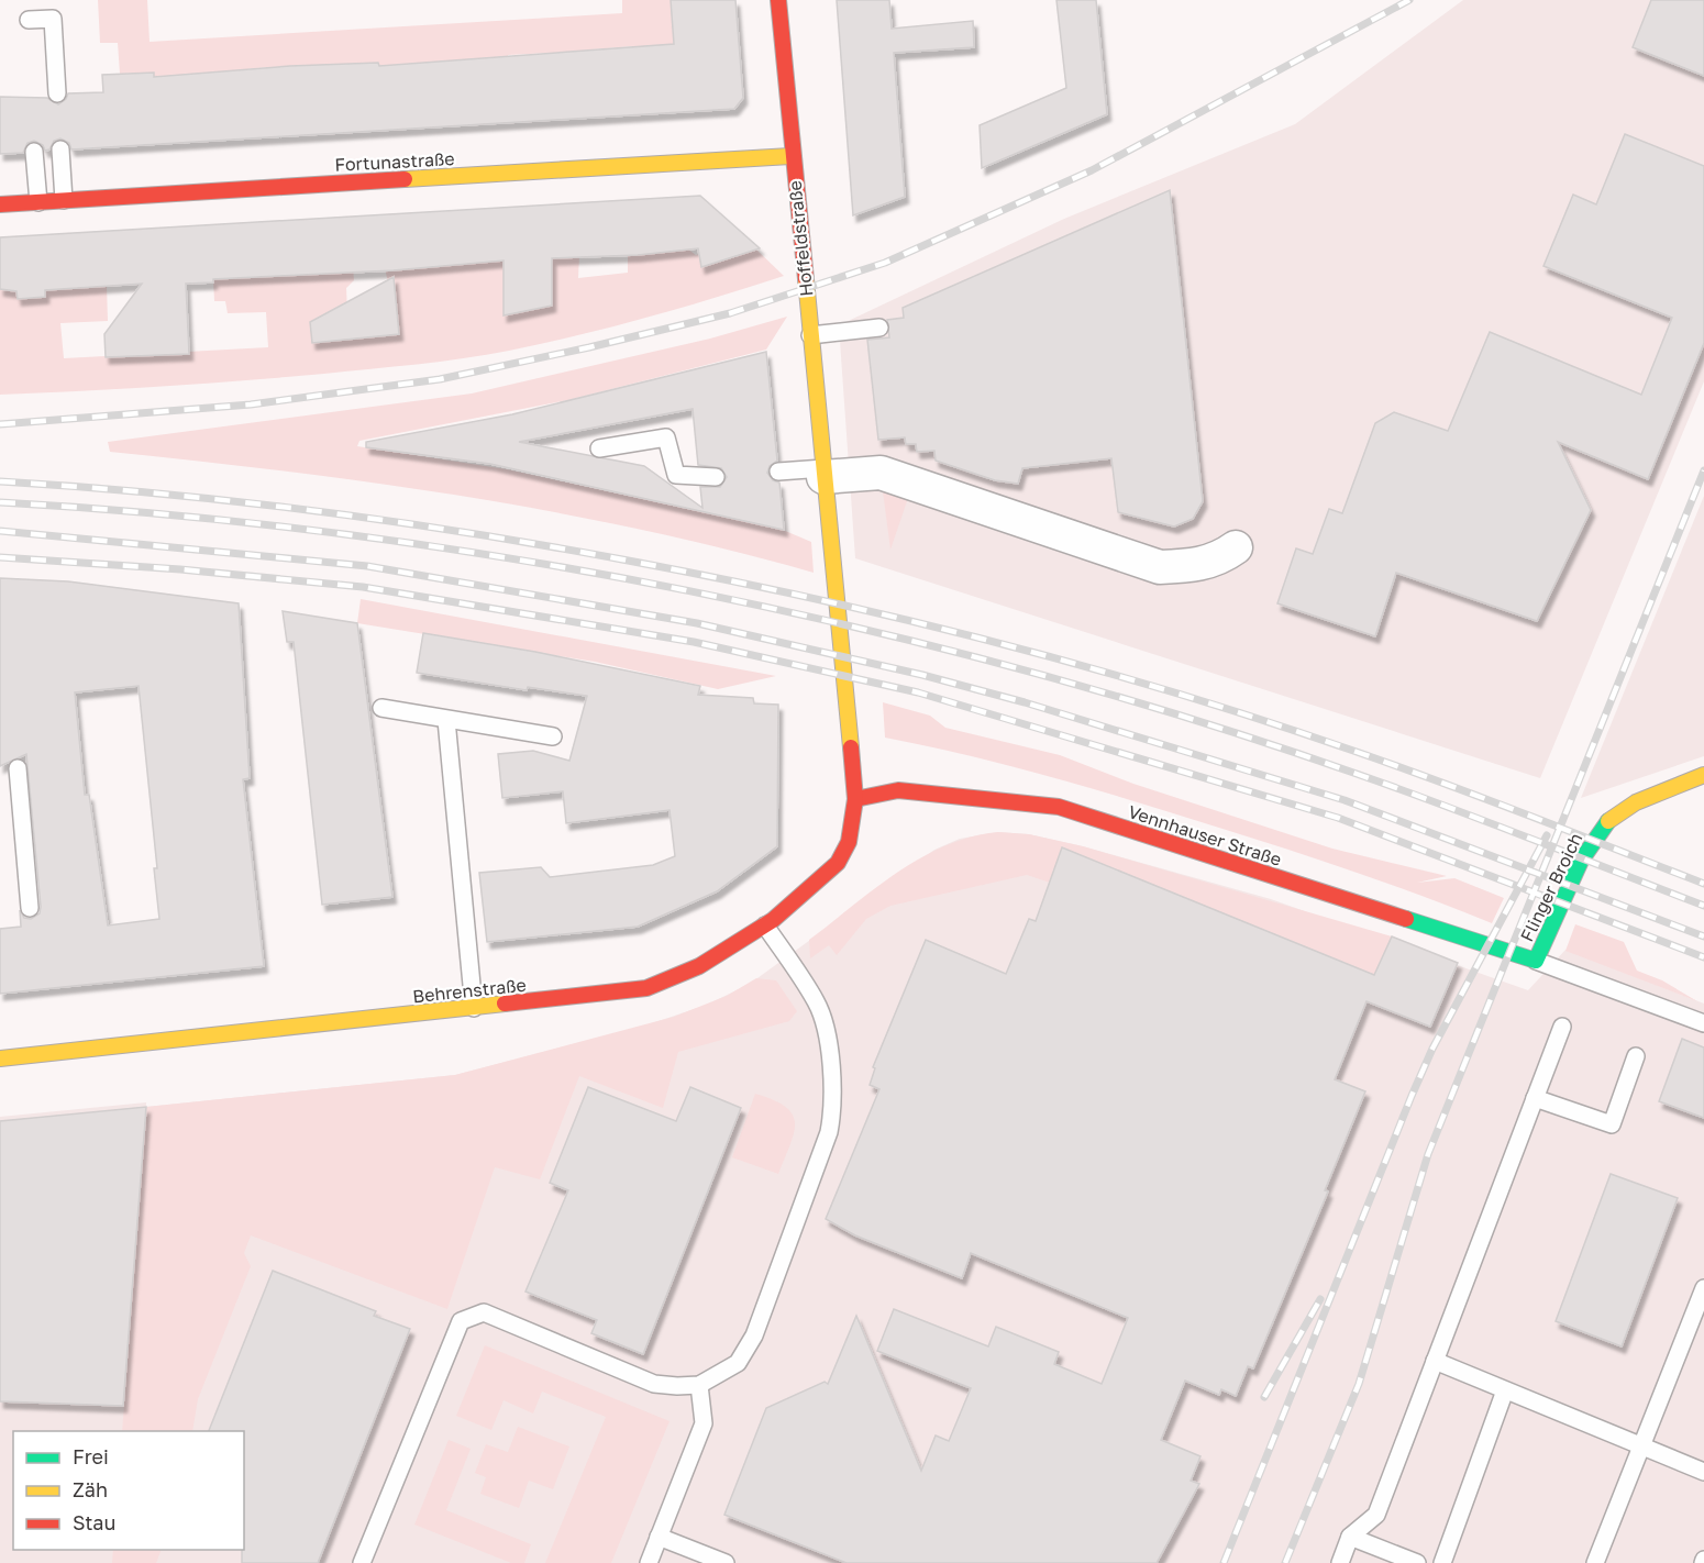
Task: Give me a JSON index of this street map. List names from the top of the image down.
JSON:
{
  "streets": {
    "street": [
      "Fortunastraße",
      "Hoffeldstraße",
      "Vennhauser Straße",
      "Flinger Broich",
      "Behrenstraße"
    ]
  },
  "crossings": [
    ["Fortunastraße", "Hoffeldstraße"],
    ["Hoffeldstraße", "Vennhauser Straße"],
    ["Hoffeldstraße", "Behrenstraße"],
    ["Vennhauser Straße", "Flinger Broich"],
    ["Vennhauser Straße", "Behrenstraße"]
  ],
  "legend": ["Frei", "Zäh", "Stau"]
}
